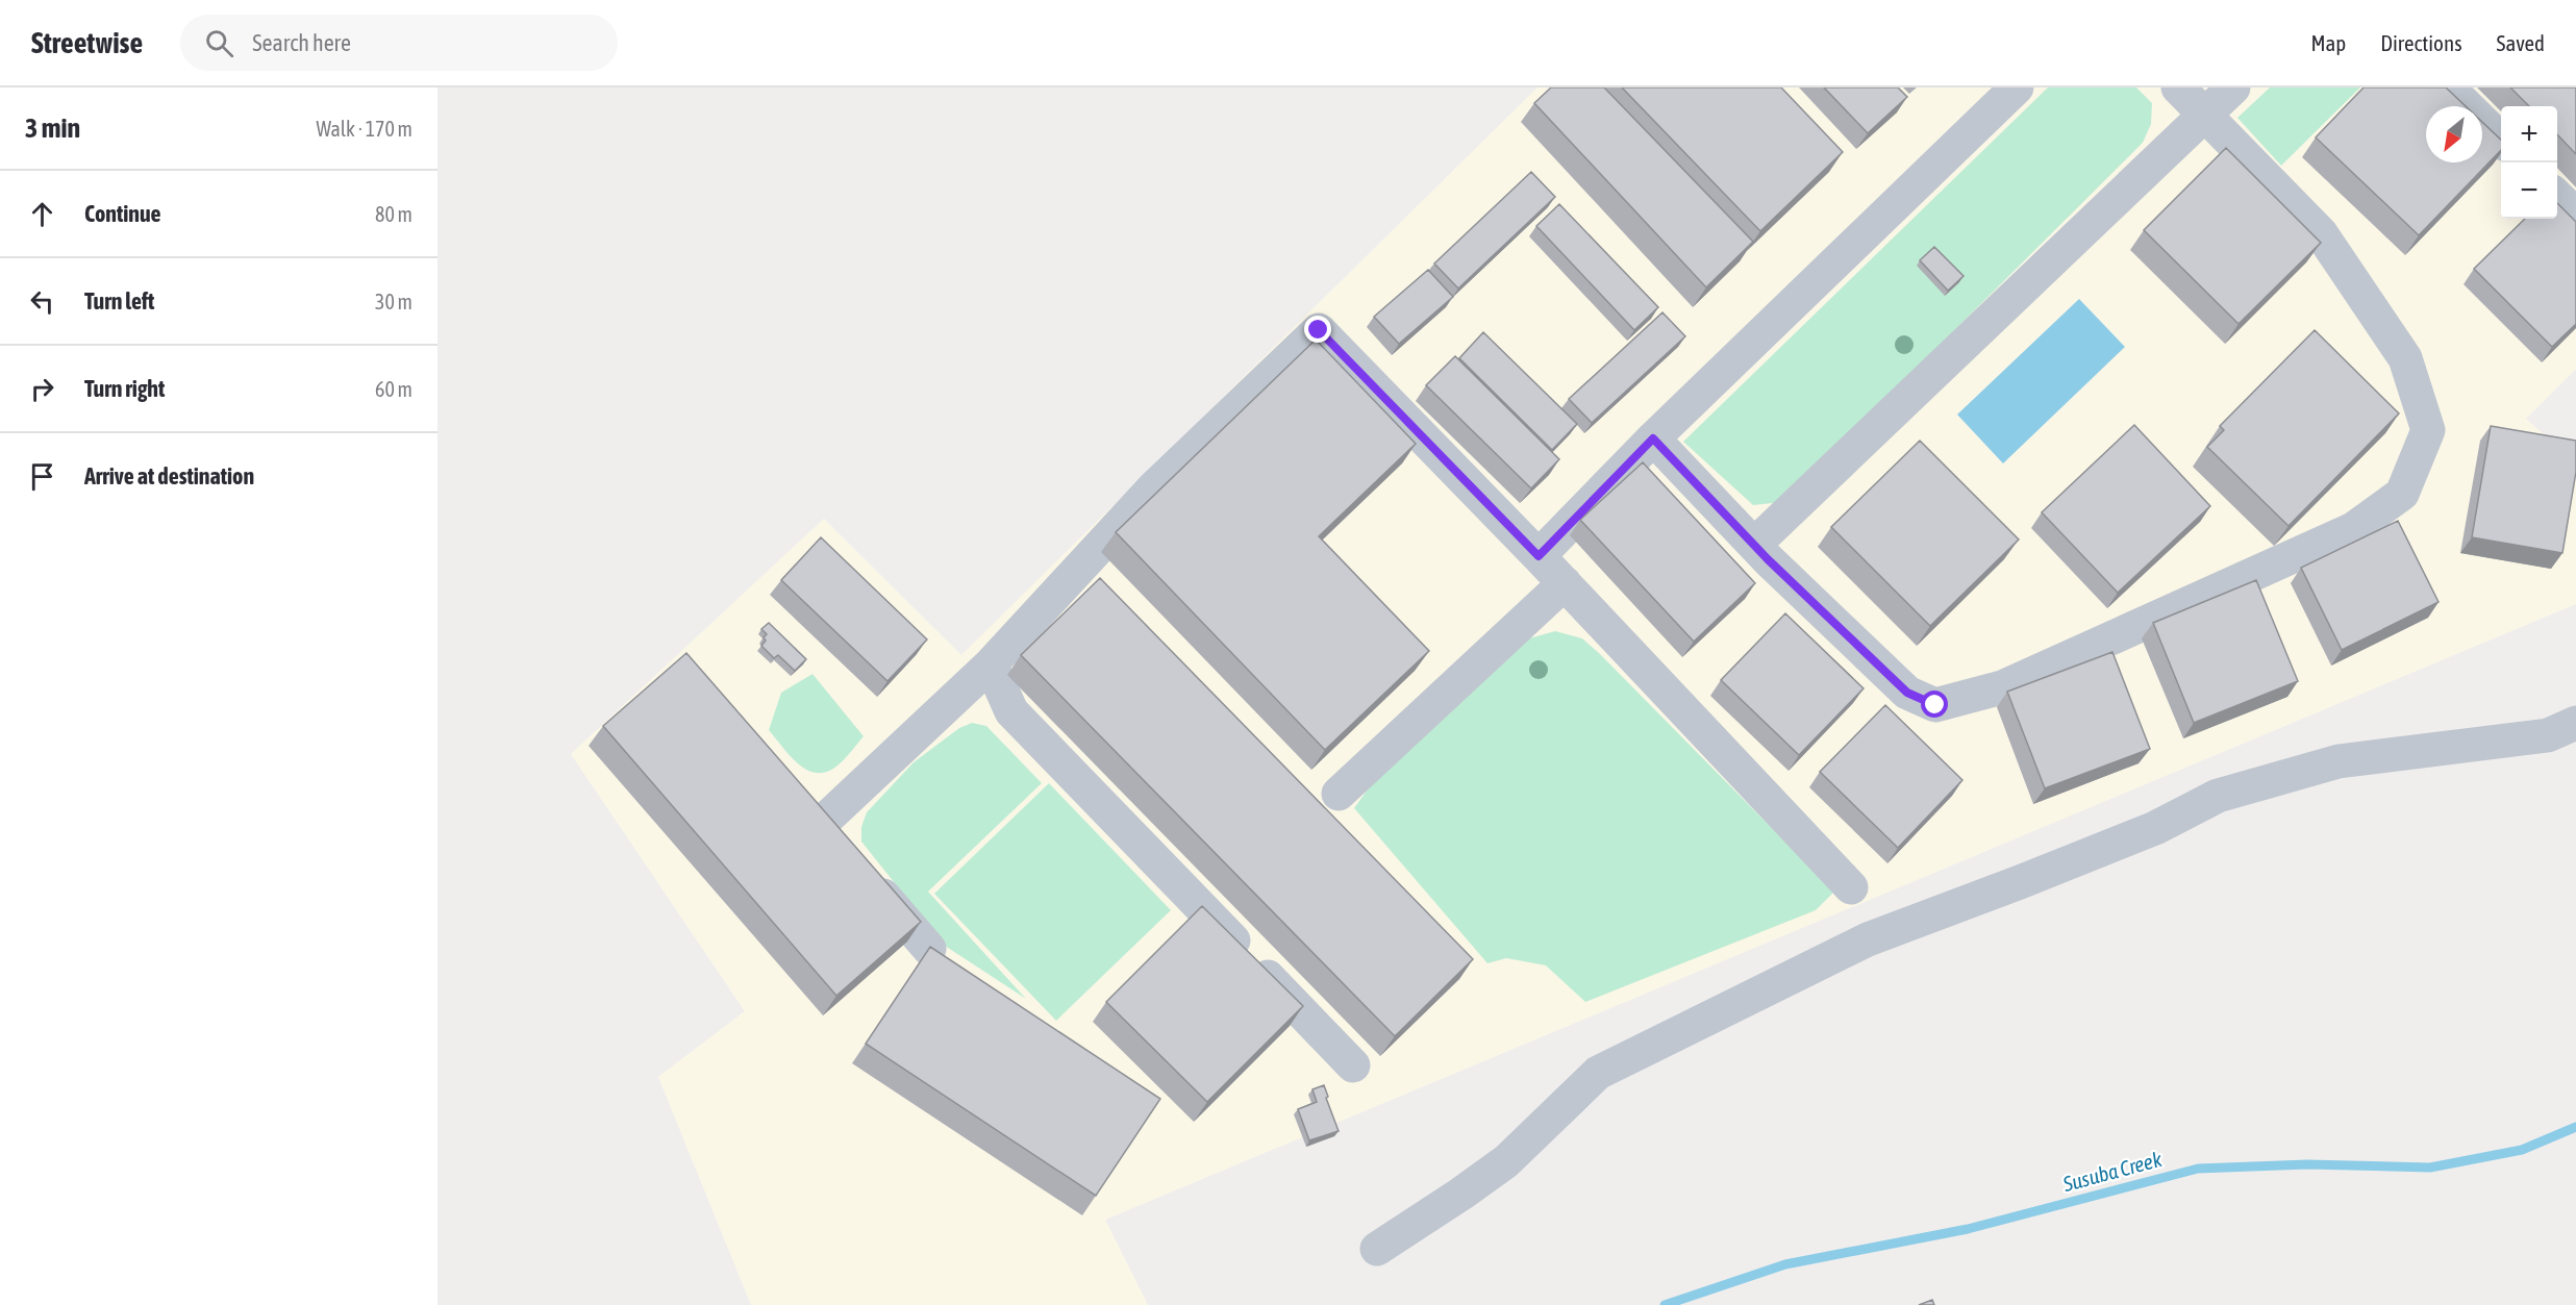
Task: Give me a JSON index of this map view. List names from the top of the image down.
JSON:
{
  "water": ["Susuba Creek"],
  "north": "bottom left",
  "page": {
    "header": "Streetwise",
    "search": "Search here",
    "nav": ["Map", "Directions", "Saved"],
    "heading": ["3 min", "Walk · 170 m"],
    "map_buttons": ["+", "−"],
    "list": [
      ["Continue", "80 m"],
      ["Turn left", "30 m"],
      ["Turn right", "60 m"],
      "Arrive at destination"
    ]
  }
}
